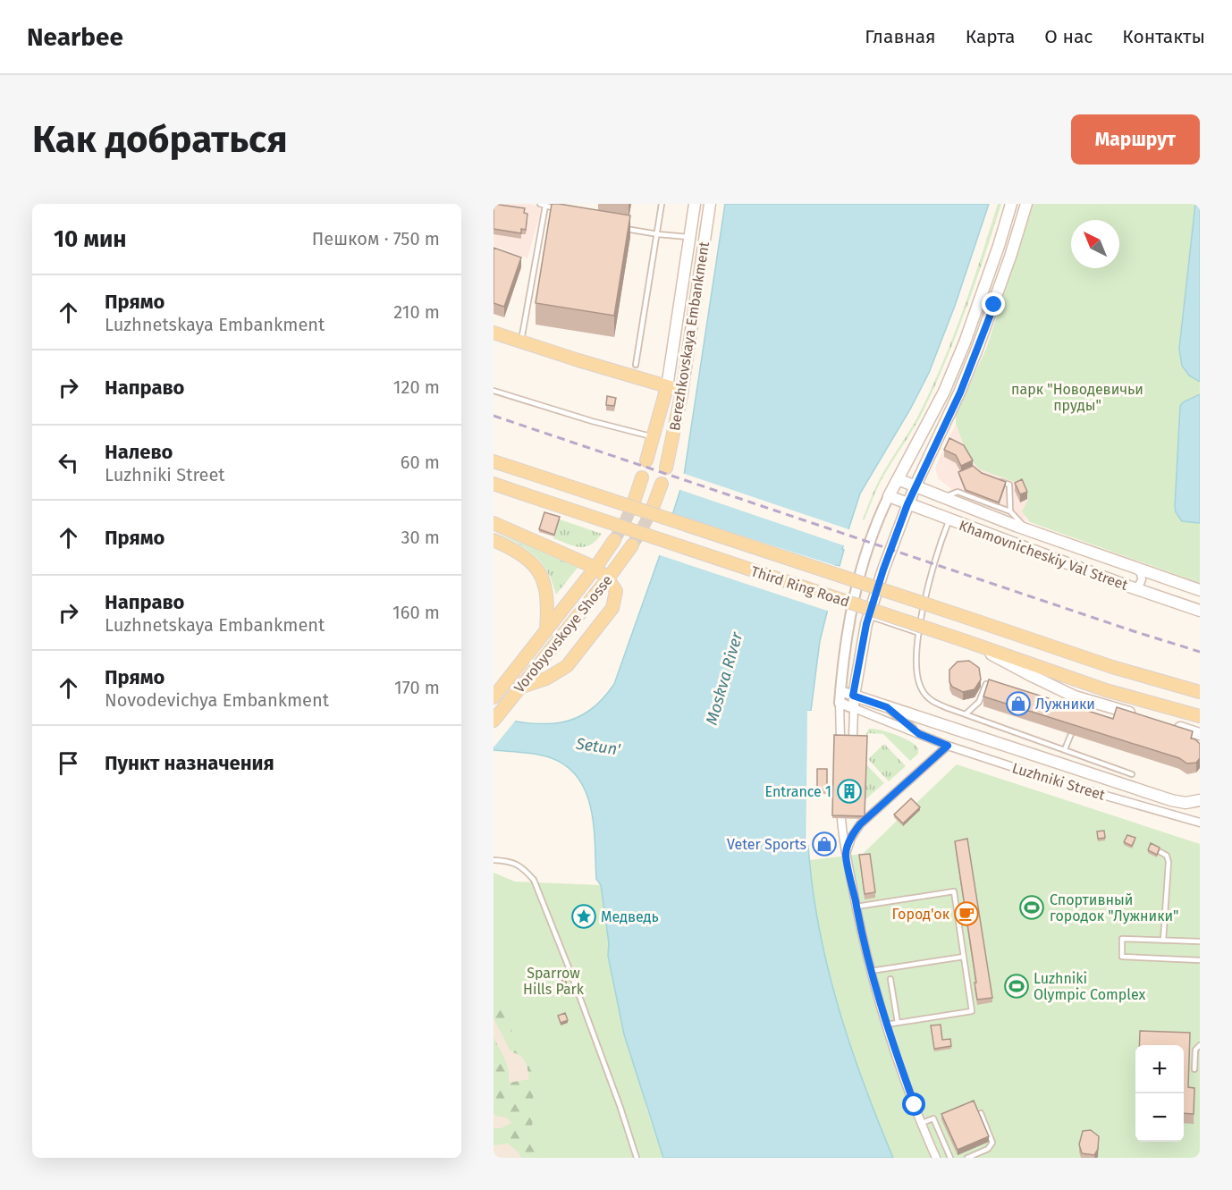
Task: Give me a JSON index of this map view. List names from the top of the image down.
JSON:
{
  "streets": {
    "main road": [
      "Berezhkovskaya Embankment",
      "Khamovnicheskiy Val Street",
      "Third Ring Road",
      "Vorobyovskoye Shosse"
    ],
    "street": ["Luzhniki Street"]
  },
  "water": ["Moskva River", "Setun'"],
  "parks": ["парк \"Новодевичьи пруды\"", "Sparrow Hills Park"],
  "places": {
    "shop": ["Лужники", "Veter Sports"],
    "building": ["Entrance 1"],
    "sports": ["Спортивный городок \"Лужники\"", "Luzhniki Olympic Complex"],
    "cafe": ["Город'ок"],
    "place": ["Медведь"]
  },
  "north": "top left",
  "page": {
    "header": "Nearbee",
    "nav": [
      "Главная",
      "Карта",
      "О нас",
      "Контакты"
    ],
    "buttons": "Маршрут",
    "title": "Как добраться",
    "heading": ["10 мин", "Пешком · 750 m"],
    "list": [
      ["Прямо", "Luzhnetskaya Embankment", "210 m"],
      ["Направо", "120 m"],
      ["Налево", "Luzhniki Street", "60 m"],
      ["Прямо", "30 m"],
      ["Направо", "Luzhnetskaya Embankment", "160 m"],
      ["Прямо", "Novodevichya Embankment", "170 m"],
      "Пункт назначения"
    ],
    "map_buttons": ["+", "−"]
  }
}
